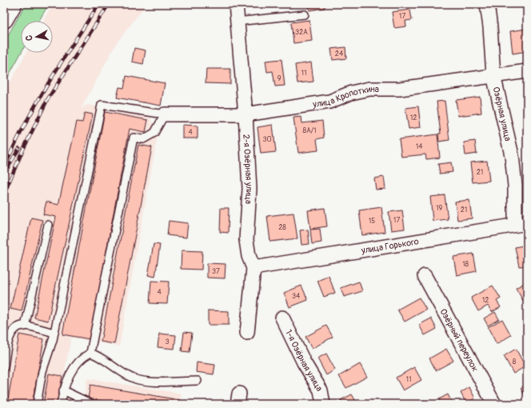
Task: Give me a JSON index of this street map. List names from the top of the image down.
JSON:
{
  "streets": {
    "street": [
      "улица Кропоткина",
      "Озёрная улица",
      "2-я Озёрная улица",
      "улица Горького",
      "Озёрный переулок",
      "1-я Озёрная улица"
    ]
  },
  "crossings": [
    ["улица Кропоткина", "Озёрная улица"],
    ["улица Кропоткина", "2-я Озёрная улица"],
    ["Озёрная улица", "улица Горького"],
    ["2-я Озёрная улица", "улица Горького"]
  ],
  "house_numbers": [
    "17",
    "32А",
    "24",
    "11",
    "9",
    "12",
    "8А/1",
    "4",
    "30",
    "14",
    "21",
    "19",
    "21",
    "17",
    "15",
    "28",
    "18",
    "37",
    "4",
    "34",
    "12",
    "3",
    "8",
    "11"
  ],
  "north": "left"
}
